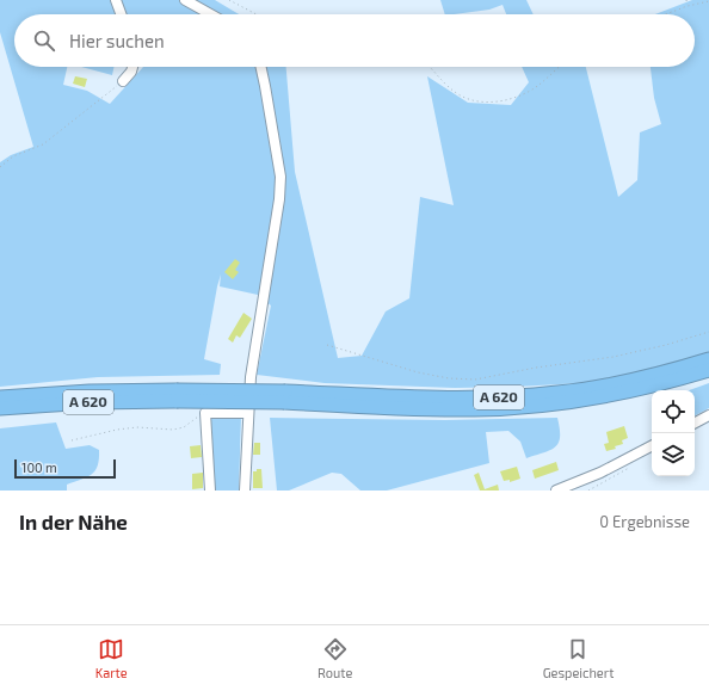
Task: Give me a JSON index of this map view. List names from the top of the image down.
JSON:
{
  "streets": {
    "highway": ["A 620"]
  },
  "scale_bar": "100 m",
  "page": {
    "search": "Hier suchen",
    "scale": "100 m",
    "heading": ["In der Nähe", "0 Ergebnisse"],
    "nav": ["Karte", "Route", "Gespeichert"]
  }
}
